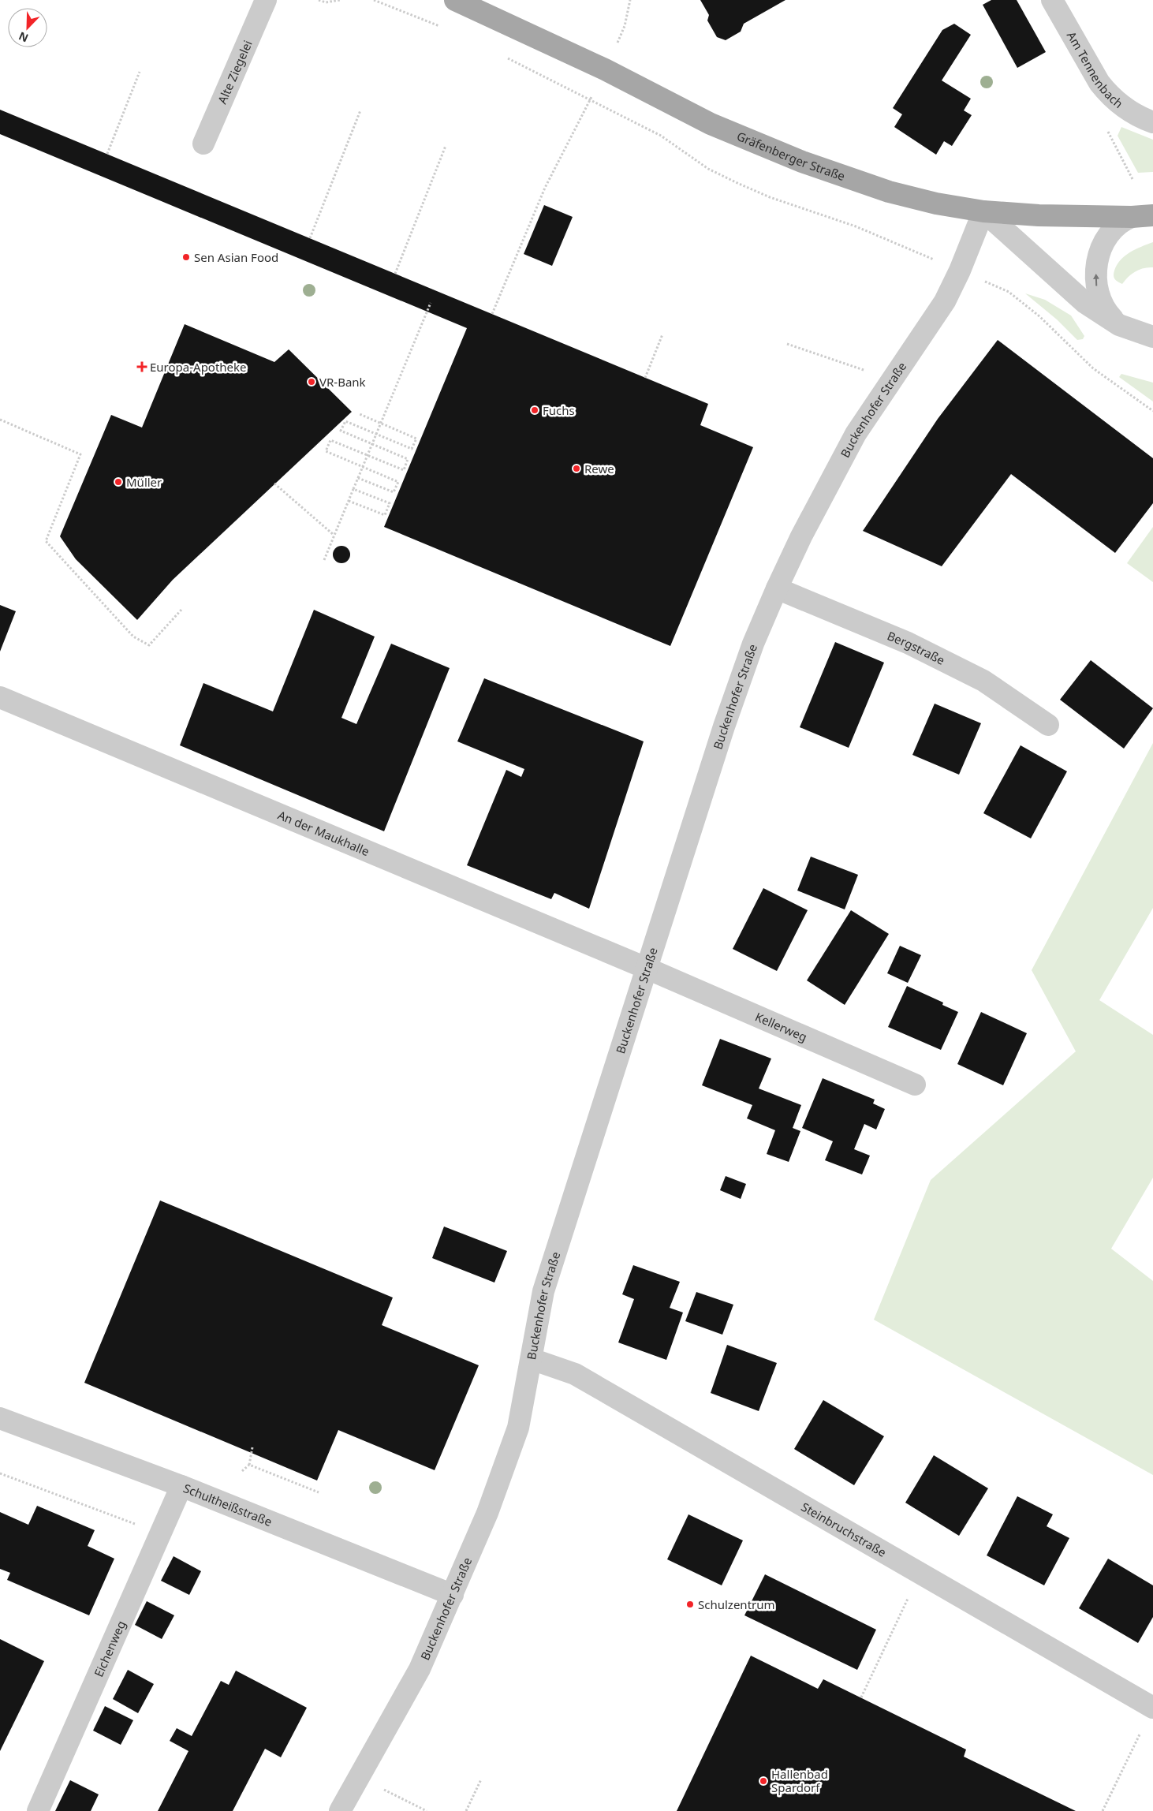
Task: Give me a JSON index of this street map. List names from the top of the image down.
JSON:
{
  "streets": {
    "main road": ["Gräfenberger Straße"],
    "street": [
      "Am Tennenbach",
      "Alte Ziegelei",
      "Buckenhofer Straße",
      "Bergstraße",
      "An der Maukhalle",
      "Kellerweg",
      "Schultheißstraße",
      "Steinbruchstraße",
      "Eichenweg"
    ]
  },
  "crossings": [
    ["Gräfenberger Straße", "Buckenhofer Straße"],
    ["Buckenhofer Straße", "Bergstraße"],
    ["Buckenhofer Straße", "An der Maukhalle"],
    ["Buckenhofer Straße", "Kellerweg"],
    ["Buckenhofer Straße", "Schultheißstraße"],
    ["Buckenhofer Straße", "Steinbruchstraße"],
    ["An der Maukhalle", "Kellerweg"],
    ["Schultheißstraße", "Eichenweg"]
  ],
  "places": {
    "other": [
      "Sen Asian Food",
      "VR-Bank",
      "Fuchs",
      "Rewe",
      "Müller",
      "Schulzentrum",
      "Hallenbad Spardorf"
    ],
    "health": ["Europa-Apotheke"]
  },
  "north": "bottom left"
}
